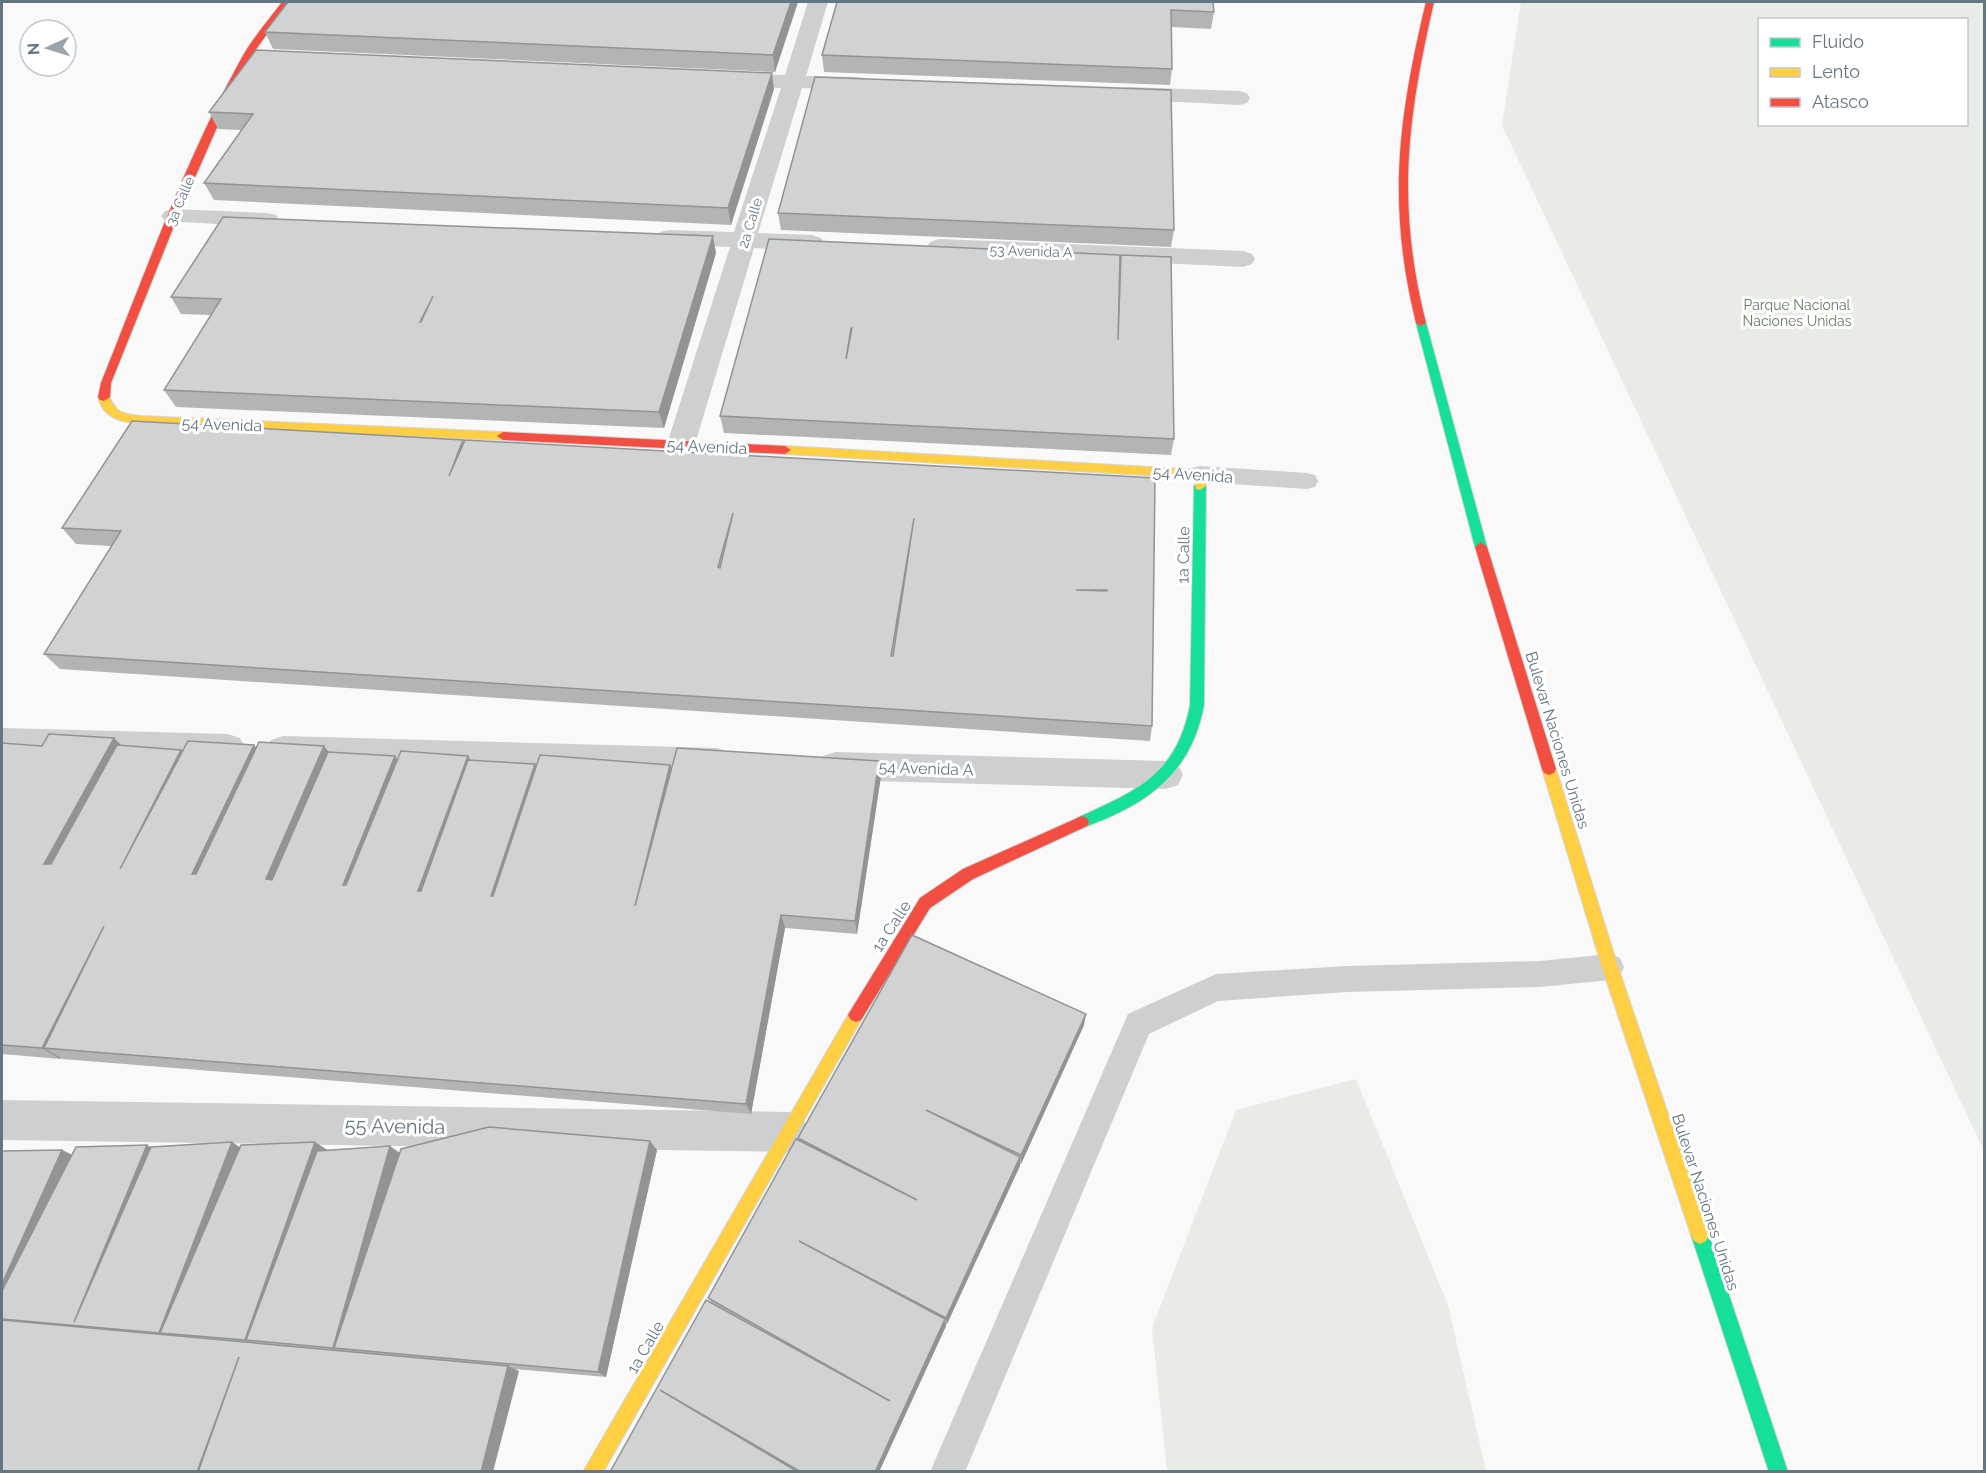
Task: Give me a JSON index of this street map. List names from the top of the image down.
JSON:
{
  "streets": {
    "street": [
      "3a Calle",
      "2a Calle",
      "53 Avenida A",
      "54 Avenida",
      "1a Calle",
      "Bulevar Naciones Unidas",
      "54 Avenida A",
      "55 Avenida"
    ]
  },
  "crossings": [
    ["3a Calle", "54 Avenida"],
    ["2a Calle", "54 Avenida"],
    ["54 Avenida", "1a Calle"],
    ["1a Calle", "54 Avenida A"],
    ["1a Calle", "55 Avenida"]
  ],
  "parks": ["Parque Nacional Naciones Unidas"],
  "legend": ["Fluido", "Lento", "Atasco"],
  "north": "left"
}
